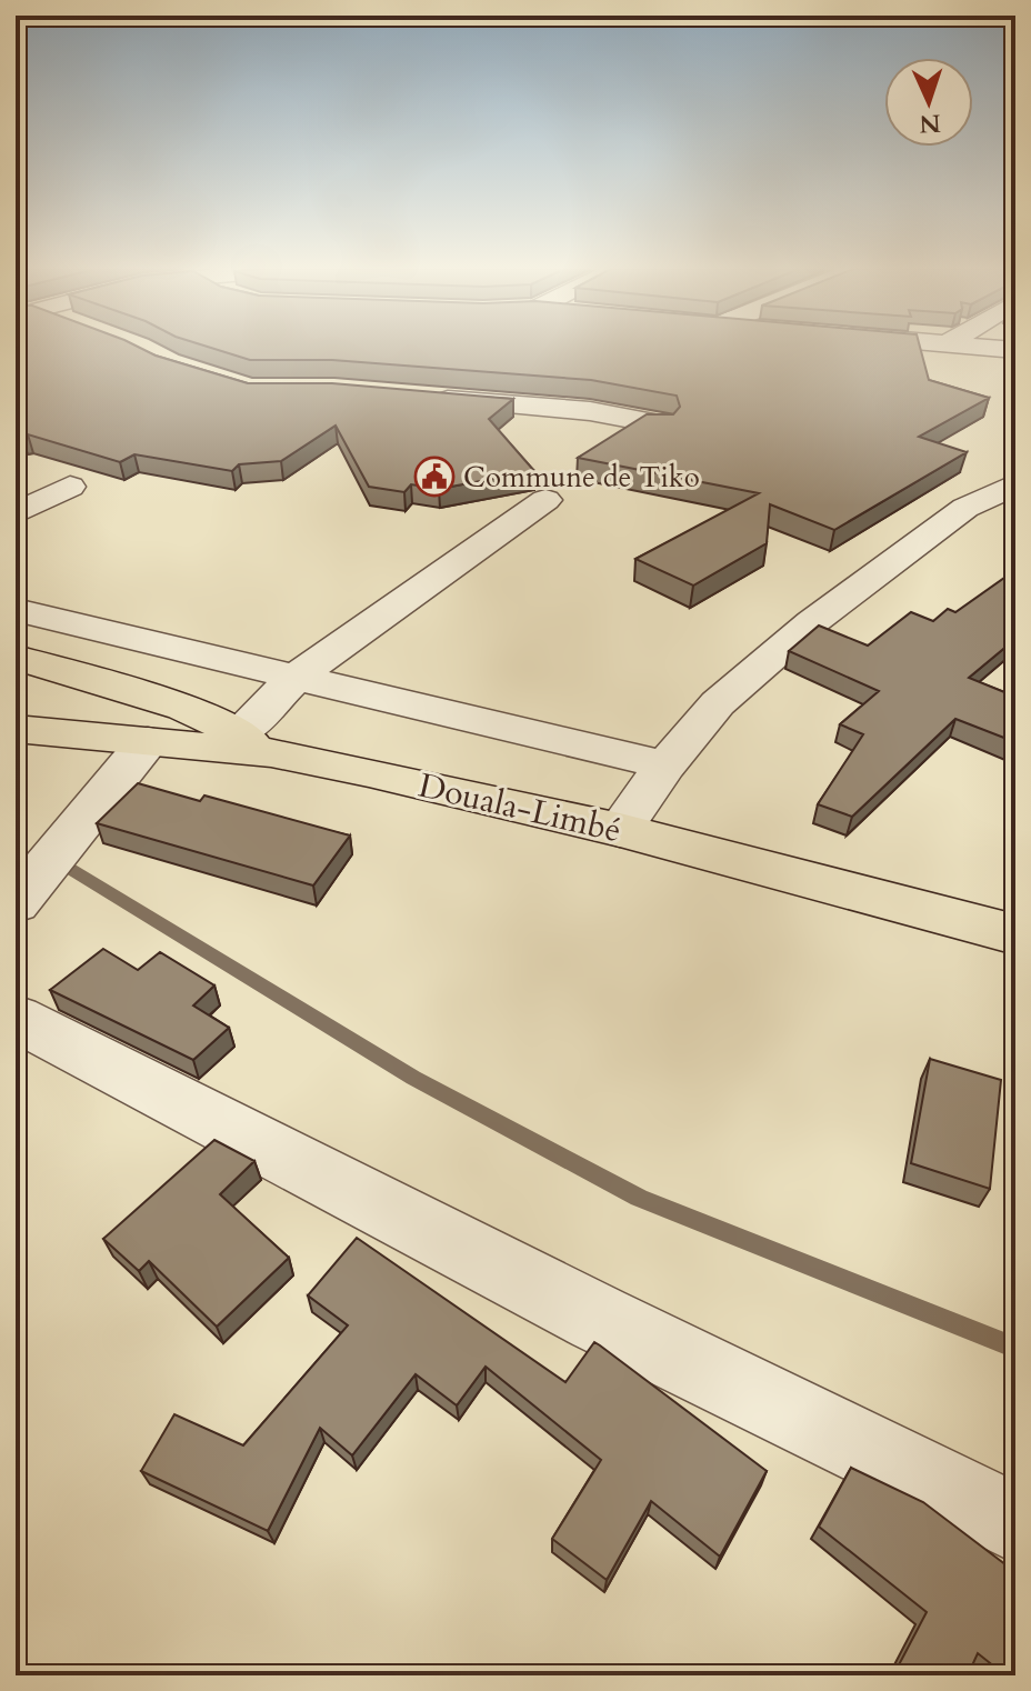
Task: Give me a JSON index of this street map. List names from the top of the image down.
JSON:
{
  "streets": {
    "highway": ["Douala-Limbé"]
  },
  "places": {
    "public building": ["Commune de Tiko"]
  },
  "north": "bottom"
}
